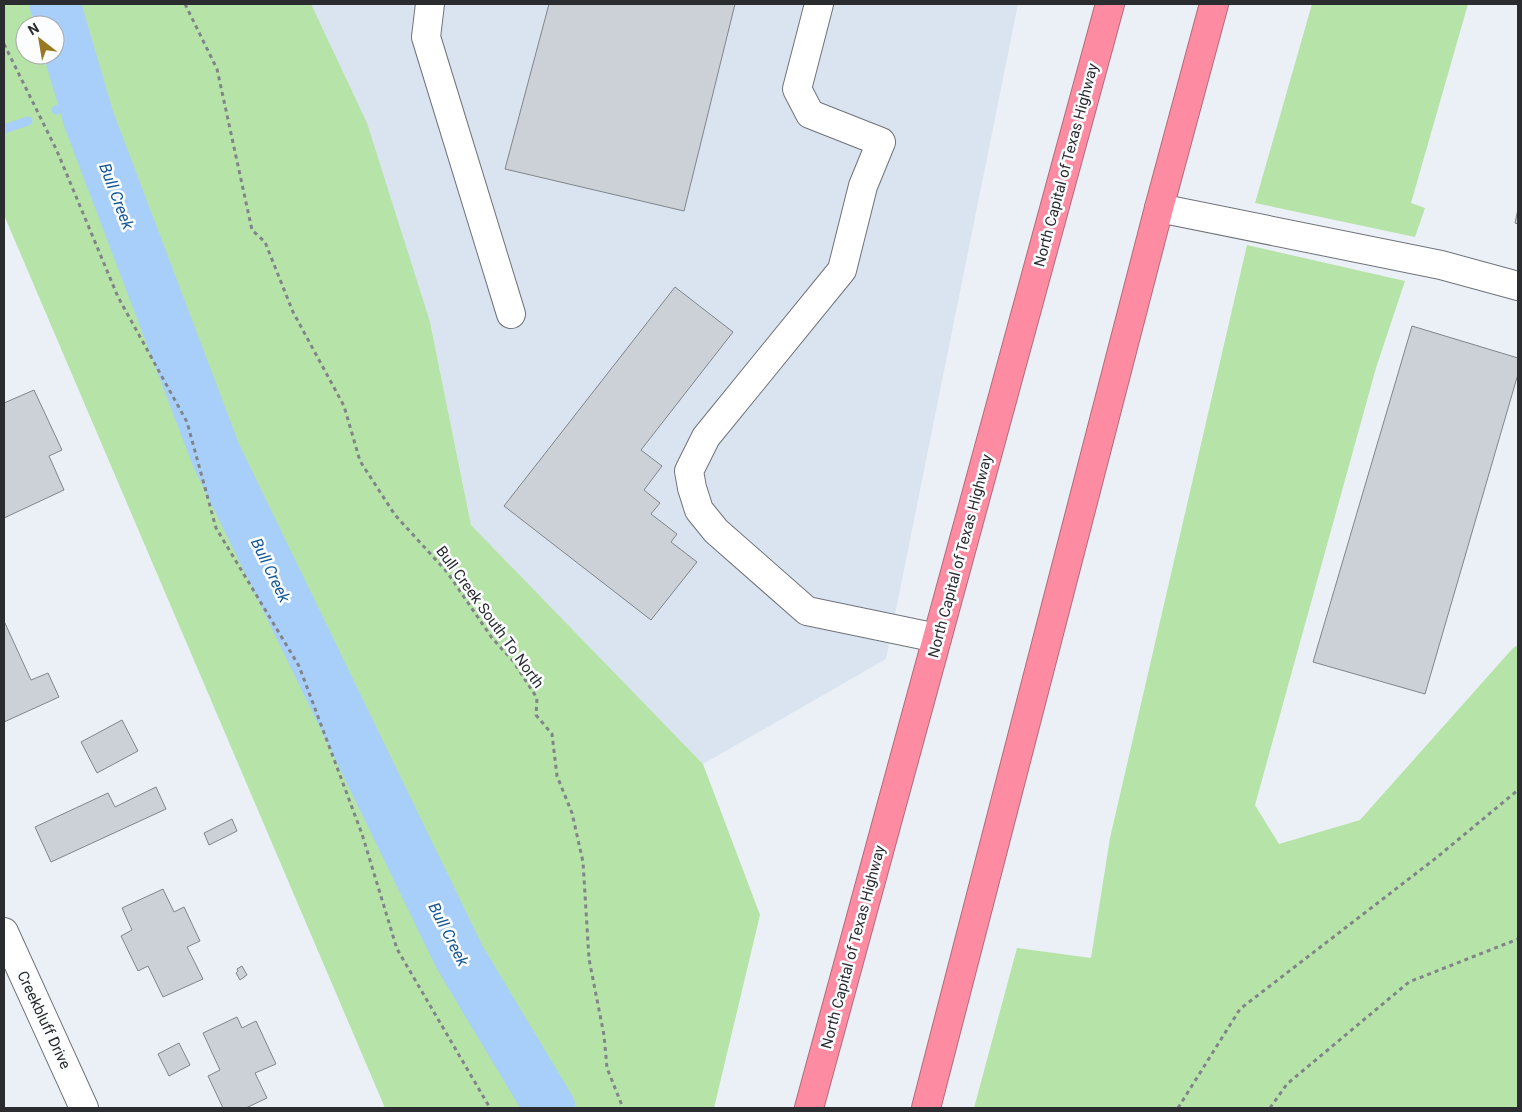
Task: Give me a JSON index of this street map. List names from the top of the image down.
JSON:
{
  "streets": {
    "highway": ["North Capital of Texas Highway"],
    "street": ["Creekbluff Drive"],
    "path": ["Bull Creek South To North"]
  },
  "water": ["Bull Creek"],
  "north": "top left"
}
